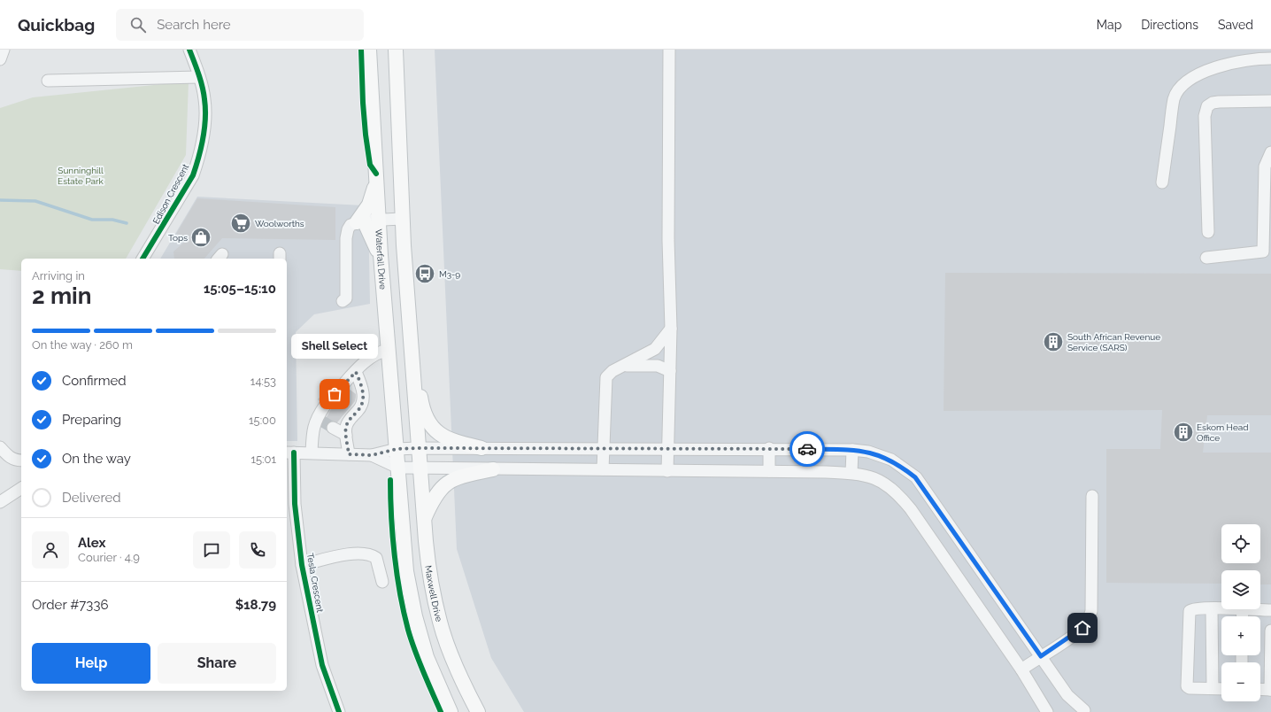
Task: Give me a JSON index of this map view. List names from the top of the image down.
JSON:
{
  "streets": {
    "main road": ["Waterfall Drive", "Maxwell Drive"],
    "street": ["Edison Crescent", "Tesla Crescent"]
  },
  "parks": ["Sunninghill Estate Park"],
  "places": {
    "supermarket": ["Woolworths"],
    "shop": ["Tops"],
    "bus stop": ["M3-9"],
    "building": ["South African Revenue Service (SARS)", "Eskom Head Office"],
    "other": ["Shell Select"]
  },
  "page": {
    "header": "Quickbag",
    "search": "Search here",
    "nav": ["Map", "Directions", "Saved"],
    "heading": ["2 min", "Arriving in", "15:05–15:10"],
    "panel": [
      "Alex",
      "Courier · 4.9",
      "Order #7336",
      "$18.79"
    ],
    "bar": "On the way · 260 m",
    "bubble": "Shell Select",
    "list": [
      ["Confirmed", "14:53"],
      ["Preparing", "15:00"],
      ["On the way", "15:01"],
      "Delivered"
    ],
    "map_buttons": ["+", "−"],
    "buttons": ["Help", "Share"]
  }
}
